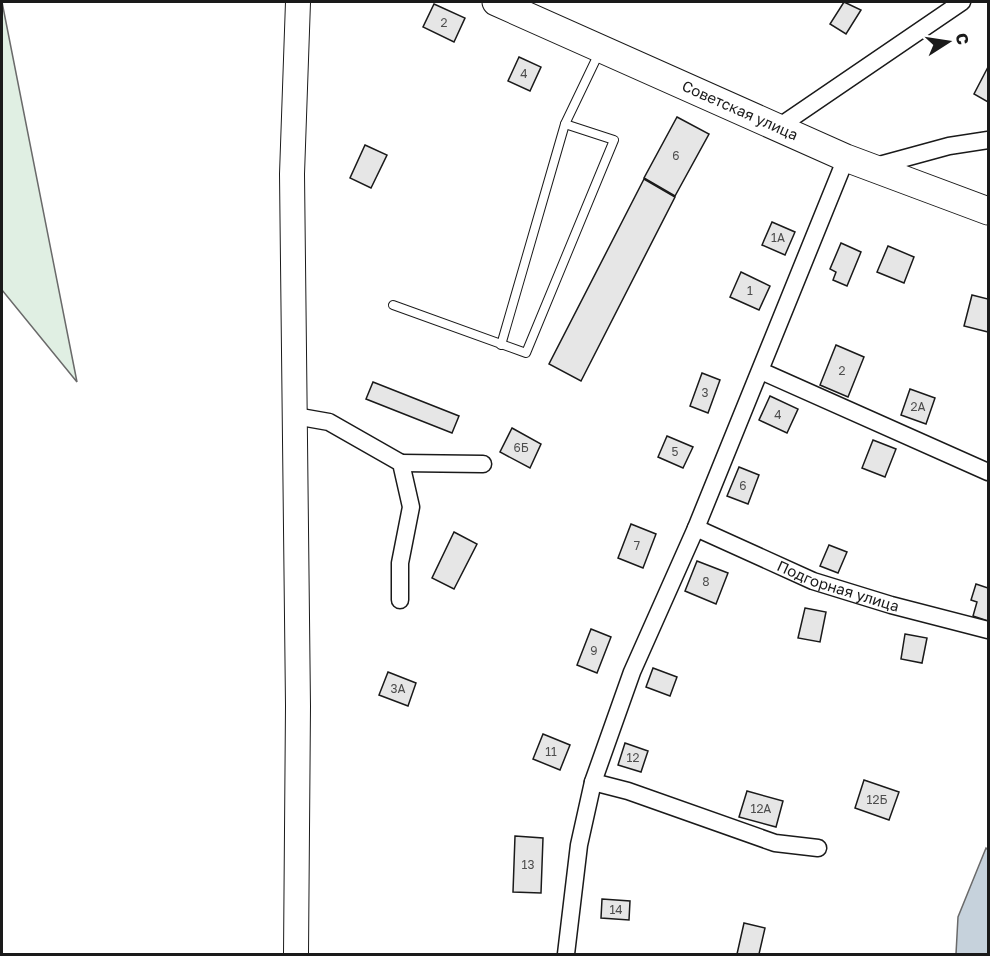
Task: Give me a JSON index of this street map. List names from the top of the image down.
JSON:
{
  "streets": {
    "main road": ["Советская улица"],
    "street": ["Подгорная улица"]
  },
  "house_numbers": [
    "2",
    "4",
    "6",
    "1А",
    "1",
    "2",
    "3",
    "2А",
    "4",
    "6Б",
    "5",
    "6",
    "7",
    "8",
    "9",
    "3А",
    "11",
    "12",
    "12Б",
    "12А",
    "13",
    "14"
  ],
  "north": "right"
}
